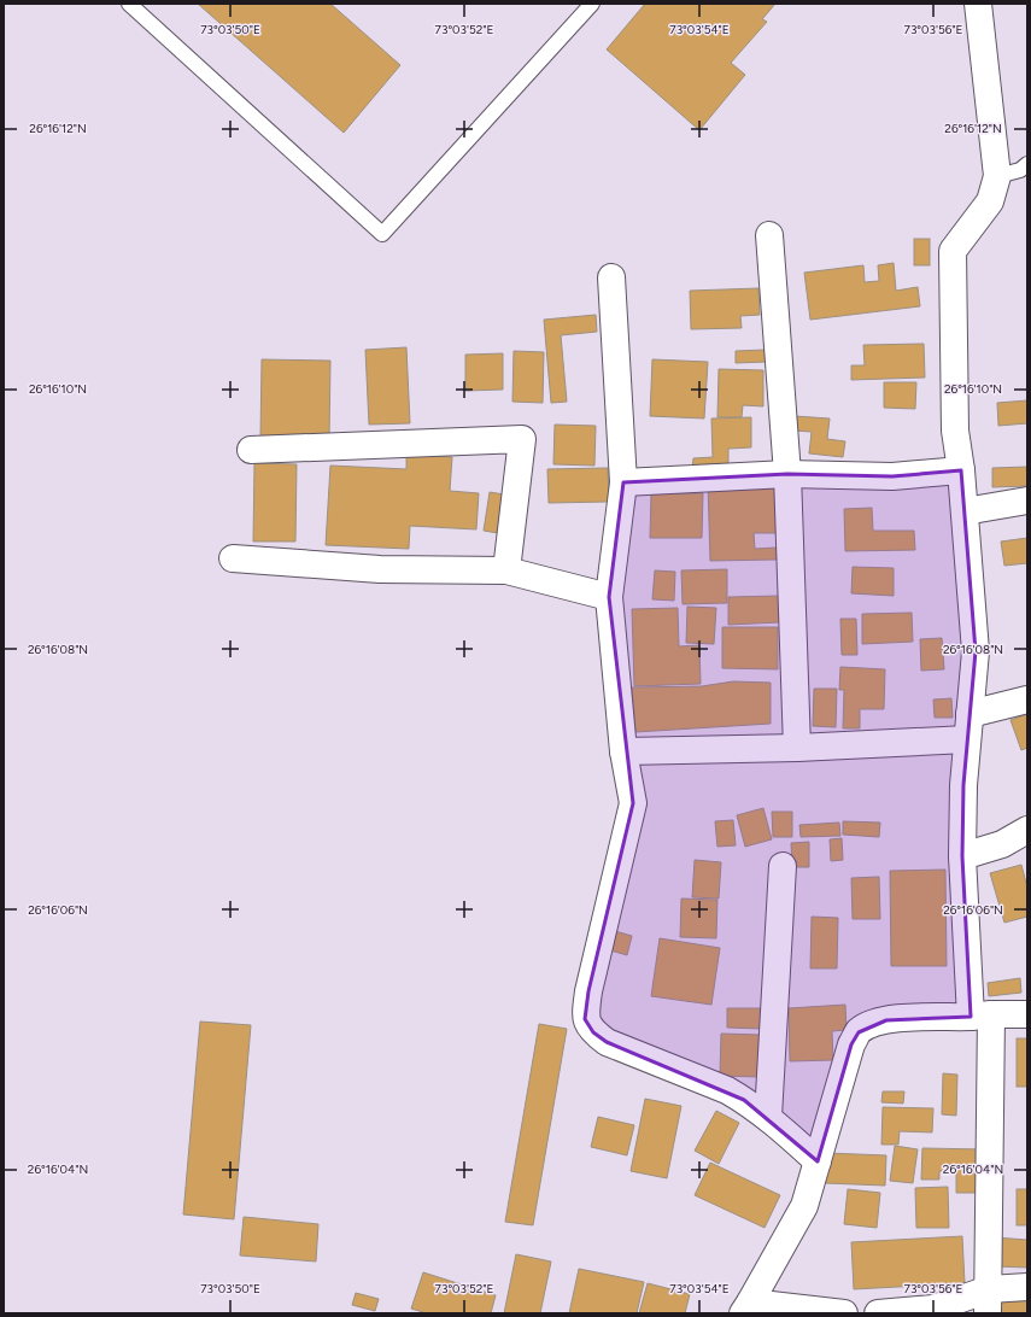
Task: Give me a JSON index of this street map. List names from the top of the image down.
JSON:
{
  "coordinates": [
    "73°03'50\"E",
    "73°03'52\"E",
    "73°03'54\"E",
    "73°03'56\"E",
    "26°16'12\"N",
    "26°16'10\"N",
    "26°16'08\"N",
    "26°16'06\"N",
    "26°16'04\"N"
  ]
}
